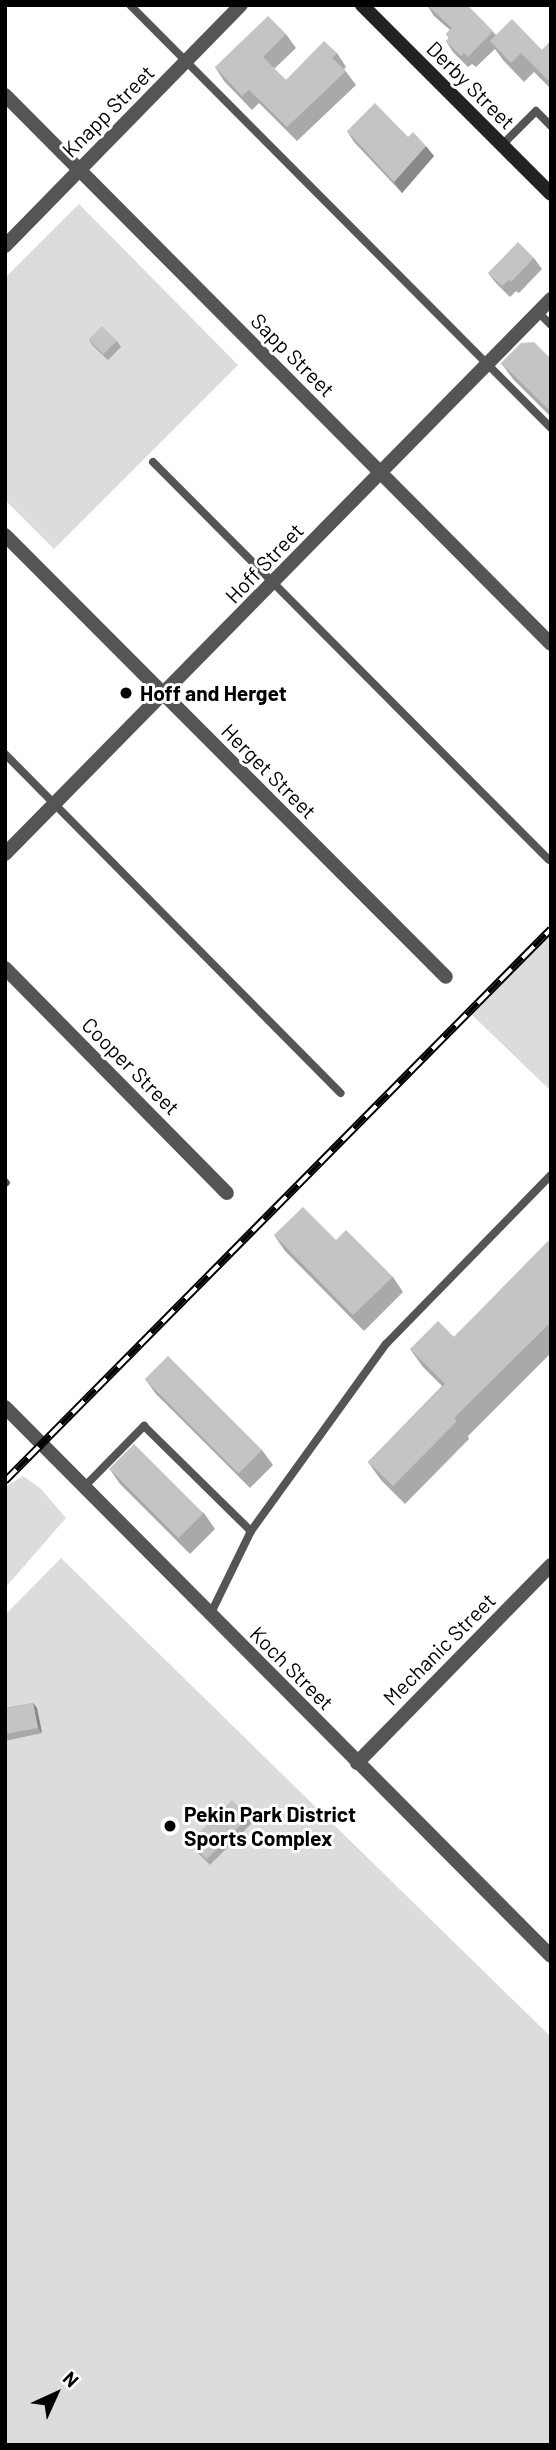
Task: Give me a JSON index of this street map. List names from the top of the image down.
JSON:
{
  "streets": {
    "main road": ["Derby Street"],
    "street": [
      "Knapp Street",
      "Sapp Street",
      "Hoff Street",
      "Herget Street",
      "Cooper Street",
      "Mechanic Street",
      "Koch Street"
    ]
  },
  "crossings": [
    ["Knapp Street", "Sapp Street"],
    ["Sapp Street", "Hoff Street"],
    ["Hoff Street", "Herget Street"],
    ["Mechanic Street", "Koch Street"]
  ],
  "places": ["Hoff and Herget", "Pekin Park District Sports Complex"],
  "north": "top right"
}
